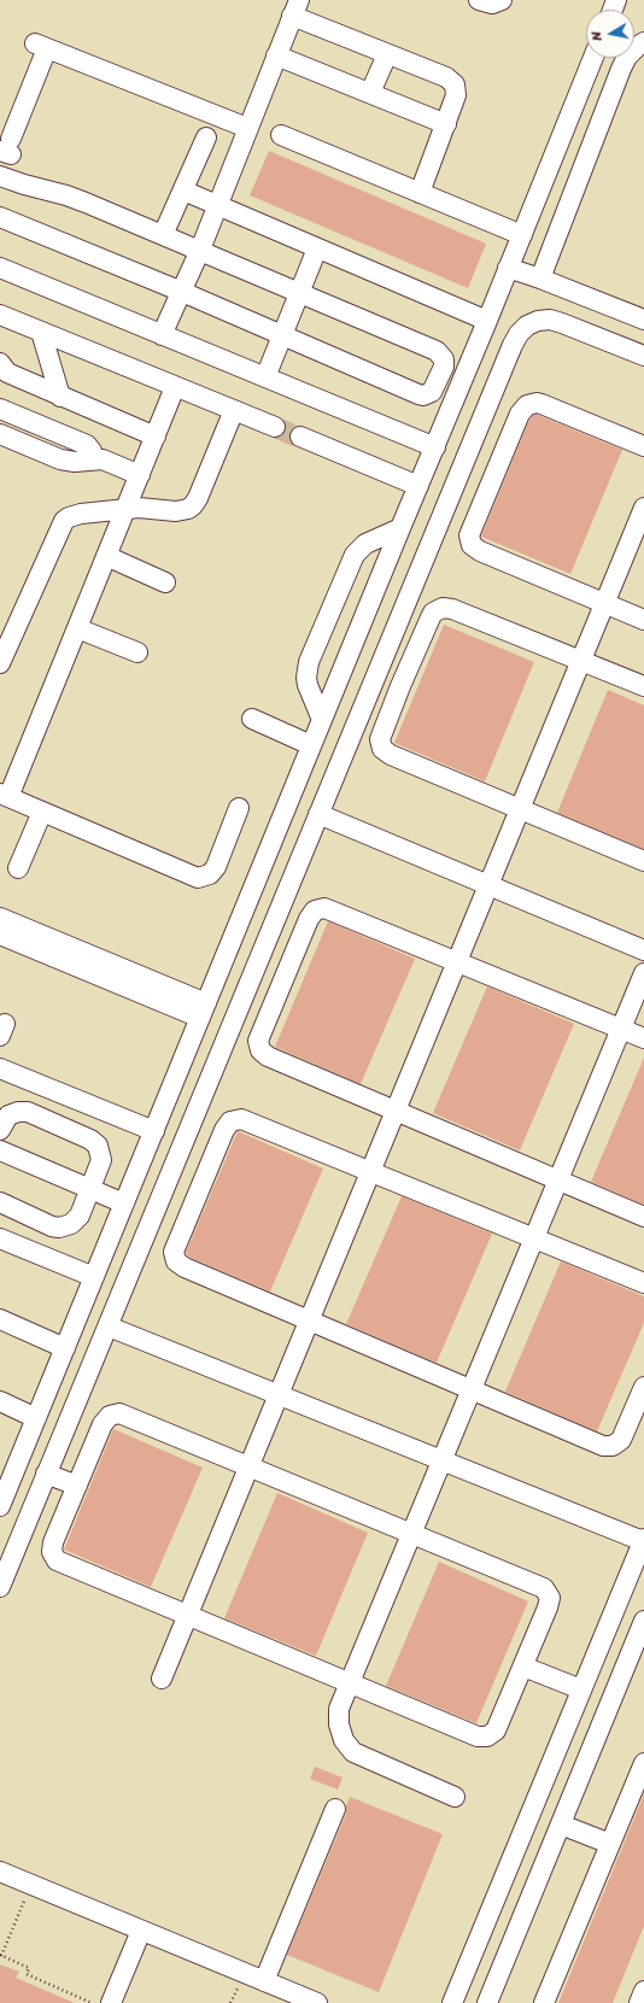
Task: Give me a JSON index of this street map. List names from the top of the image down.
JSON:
{
  "north": "left"
}
